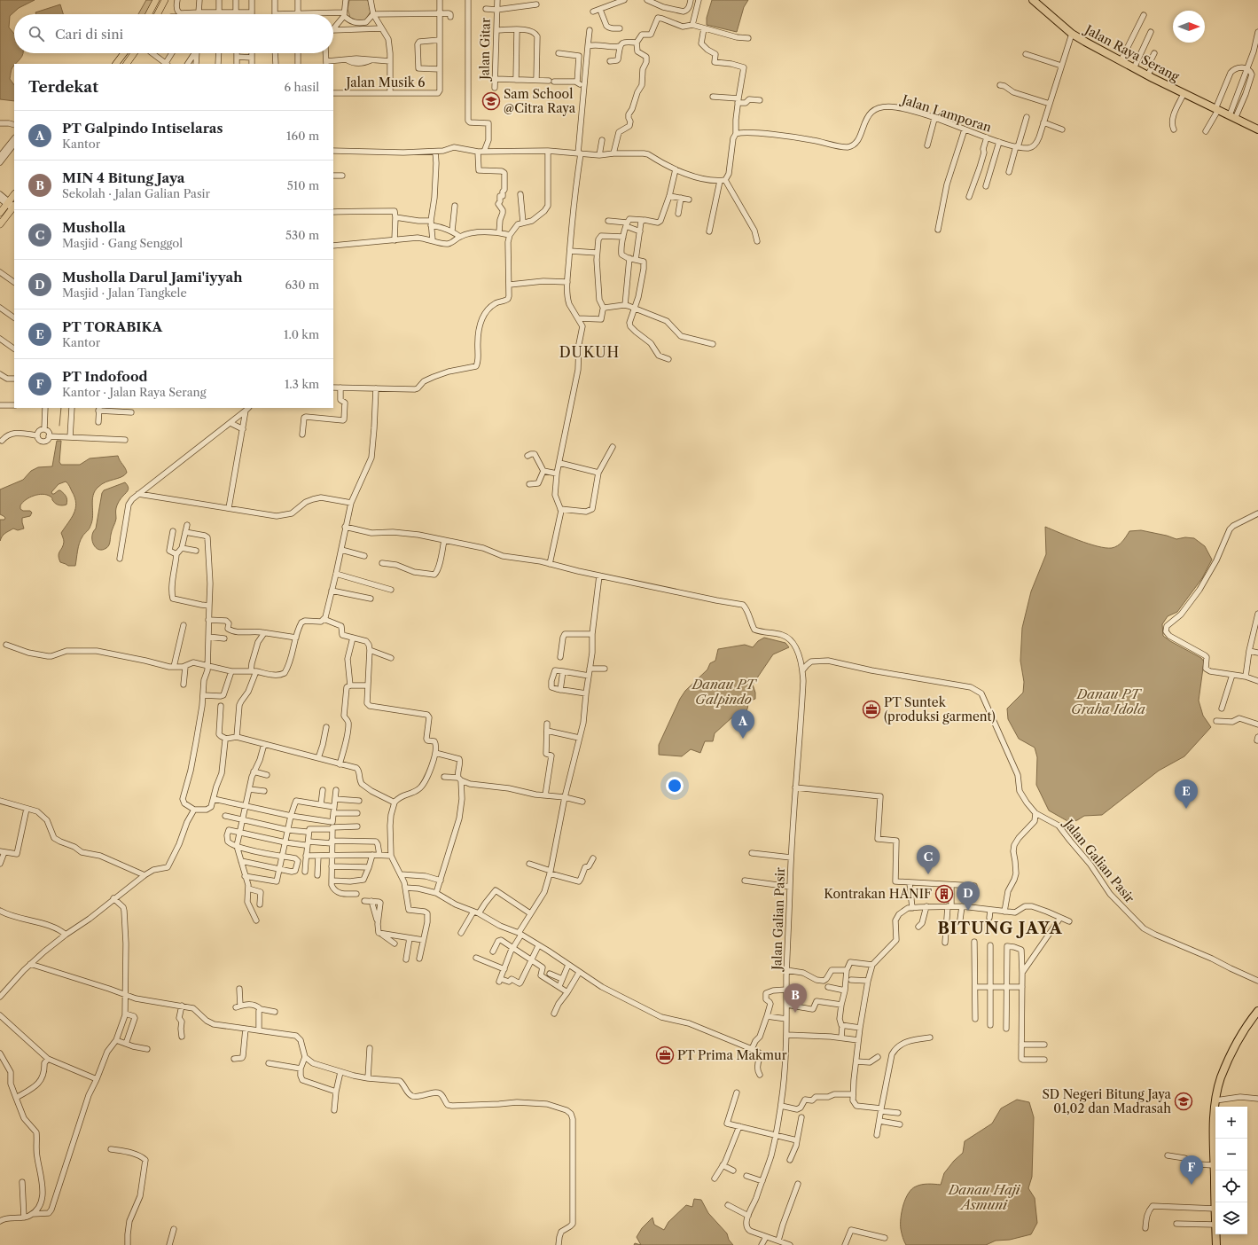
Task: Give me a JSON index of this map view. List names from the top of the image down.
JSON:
{
  "streets": {
    "highway": ["Jalan Raya Serang"],
    "street": [
      "Jalan Gitar",
      "Jalan Musik 6",
      "Jalan Lamporan",
      "Jalan Galian Pasir"
    ]
  },
  "crossings": [
    ["Jalan Raya Serang", "Jalan Lamporan"]
  ],
  "districts": ["DUKUH", "BITUNG JAYA"],
  "water": ["Danau PT Galpindo", "Danau PT Graha Idola", "Danau Haji Asmuni"],
  "places": {
    "school or university": ["Sam School @Citra Raya", "SD Negeri Bitung Jaya 01,02 dan Madrasah"],
    "office": ["PT Suntek (produksi garment)", "PT Prima Makmur"],
    "building": ["Kontrakan HANIF"]
  },
  "north": "right",
  "page": {
    "search": "Cari di sini",
    "heading": ["Terdekat", "6 hasil"],
    "list": [
      {
        "mark": "A",
        "name": "PT Galpindo Intiselaras",
        "note": "Kantor",
        "value": "160 m"
      },
      {
        "mark": "B",
        "name": "MIN 4 Bitung Jaya",
        "note": "Sekolah · Jalan Galian Pasir",
        "value": "510 m"
      },
      {
        "mark": "C",
        "name": "Musholla",
        "note": "Masjid · Gang Senggol",
        "value": "530 m"
      },
      {
        "mark": "D",
        "name": "Musholla Darul Jami'iyyah",
        "note": "Masjid · Jalan Tangkele",
        "value": "630 m"
      },
      {
        "mark": "E",
        "name": "PT TORABIKA",
        "note": "Kantor",
        "value": "1.0 km"
      },
      {
        "mark": "F",
        "name": "PT Indofood",
        "note": "Kantor · Jalan Raya Serang",
        "value": "1.3 km"
      }
    ],
    "pins": [
      "A",
      "E",
      "C",
      "D",
      "B",
      "F"
    ],
    "map_buttons": ["+", "−"]
  }
}
